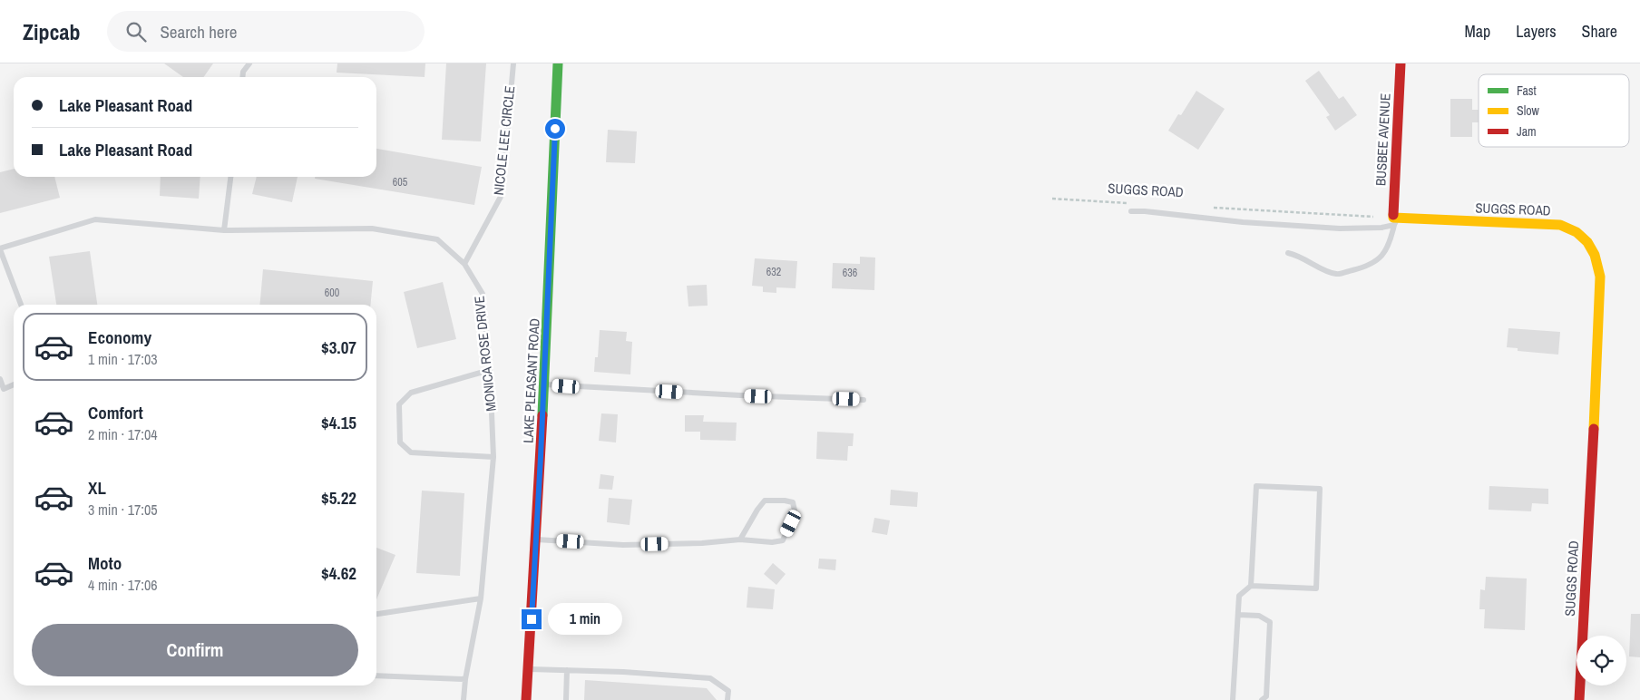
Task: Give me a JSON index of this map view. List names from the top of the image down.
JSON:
{
  "streets": {
    "street": ["BUSBEE AVENUE", "SUGGS ROAD", "LAKE PLEASANT ROAD"],
    "lane": ["NICOLE LEE CIRCLE", "MONICA ROSE DRIVE"]
  },
  "crossings": [
    ["BUSBEE AVENUE", "SUGGS ROAD"],
    ["NICOLE LEE CIRCLE", "MONICA ROSE DRIVE"]
  ],
  "house_numbers": [
    "605",
    "632",
    "636",
    "600"
  ],
  "legend": ["Fast", "Slow", "Jam"],
  "page": {
    "header": "Zipcab",
    "search": "Search here",
    "nav": ["Map", "Layers", "Share"],
    "banner": ["Lake Pleasant Road", "Lake Pleasant Road"],
    "list": [
      {
        "name": "Economy",
        "note": "1 min · 17:03",
        "value": "$3.07"
      },
      {
        "name": "Comfort",
        "note": "2 min · 17:04",
        "value": "$4.15"
      },
      {
        "name": "XL",
        "note": "3 min · 17:05",
        "value": "$5.22"
      },
      {
        "name": "Moto",
        "note": "4 min · 17:06",
        "value": "$4.62"
      }
    ],
    "bubble": "1 min",
    "buttons": "Confirm"
  }
}
